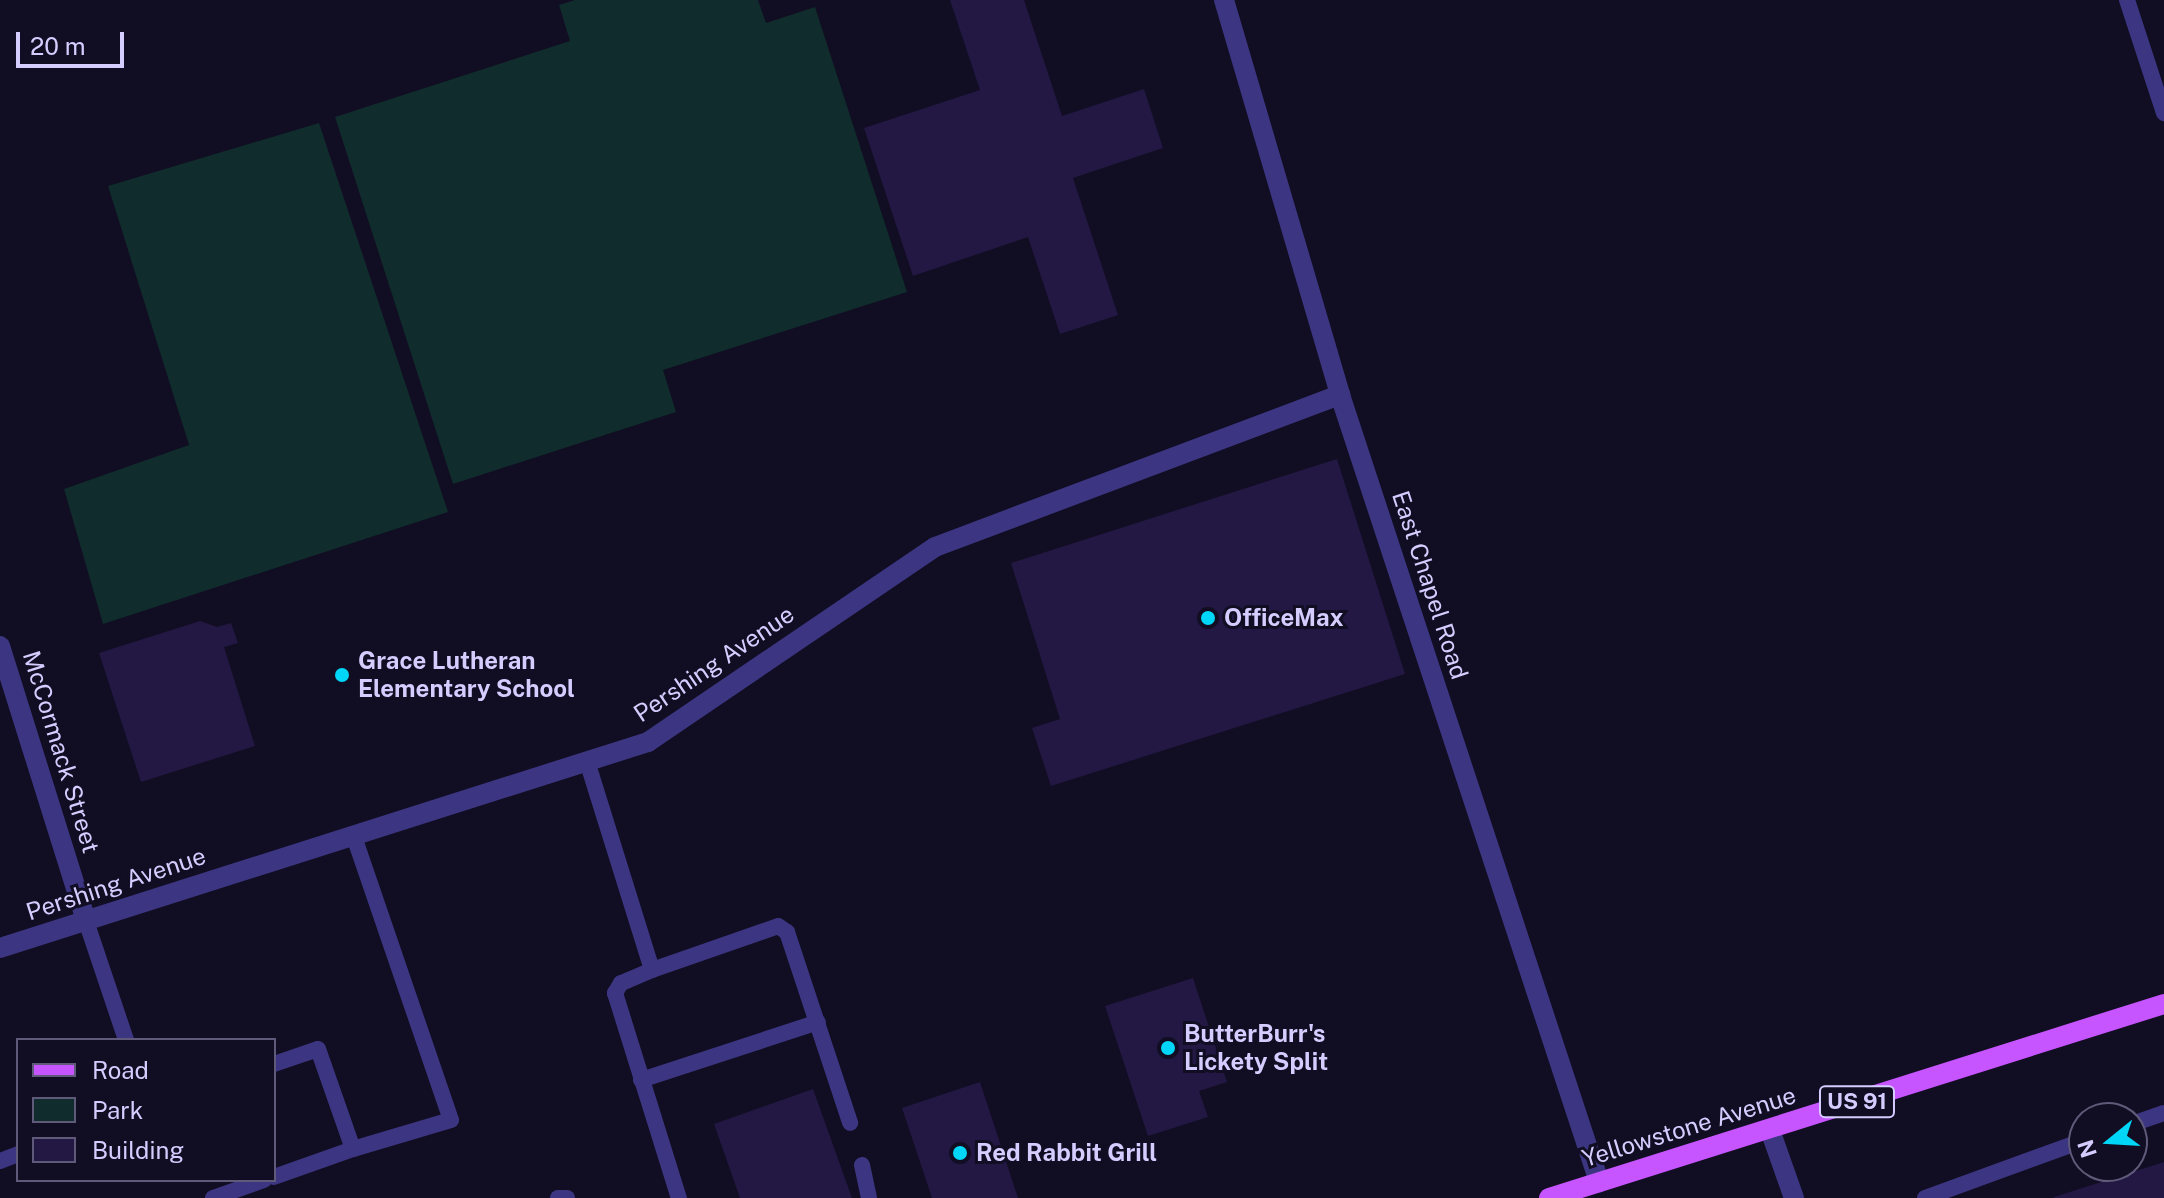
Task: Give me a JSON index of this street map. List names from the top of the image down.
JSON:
{
  "streets": {
    "main road": ["US 91", "Yellowstone Avenue"],
    "street": ["East Chapel Road", "Pershing Avenue", "McCormack Street"]
  },
  "crossings": [
    ["East Chapel Road", "Pershing Avenue"],
    ["East Chapel Road", "Yellowstone Avenue"],
    ["Pershing Avenue", "McCormack Street"]
  ],
  "places": [
    "OfficeMax",
    "Grace Lutheran Elementary School",
    "ButterBurr's Lickety Split",
    "Red Rabbit Grill"
  ],
  "legend": ["Road", "Park", "Building"],
  "scale_bar": "20 m",
  "north": "left"
}
